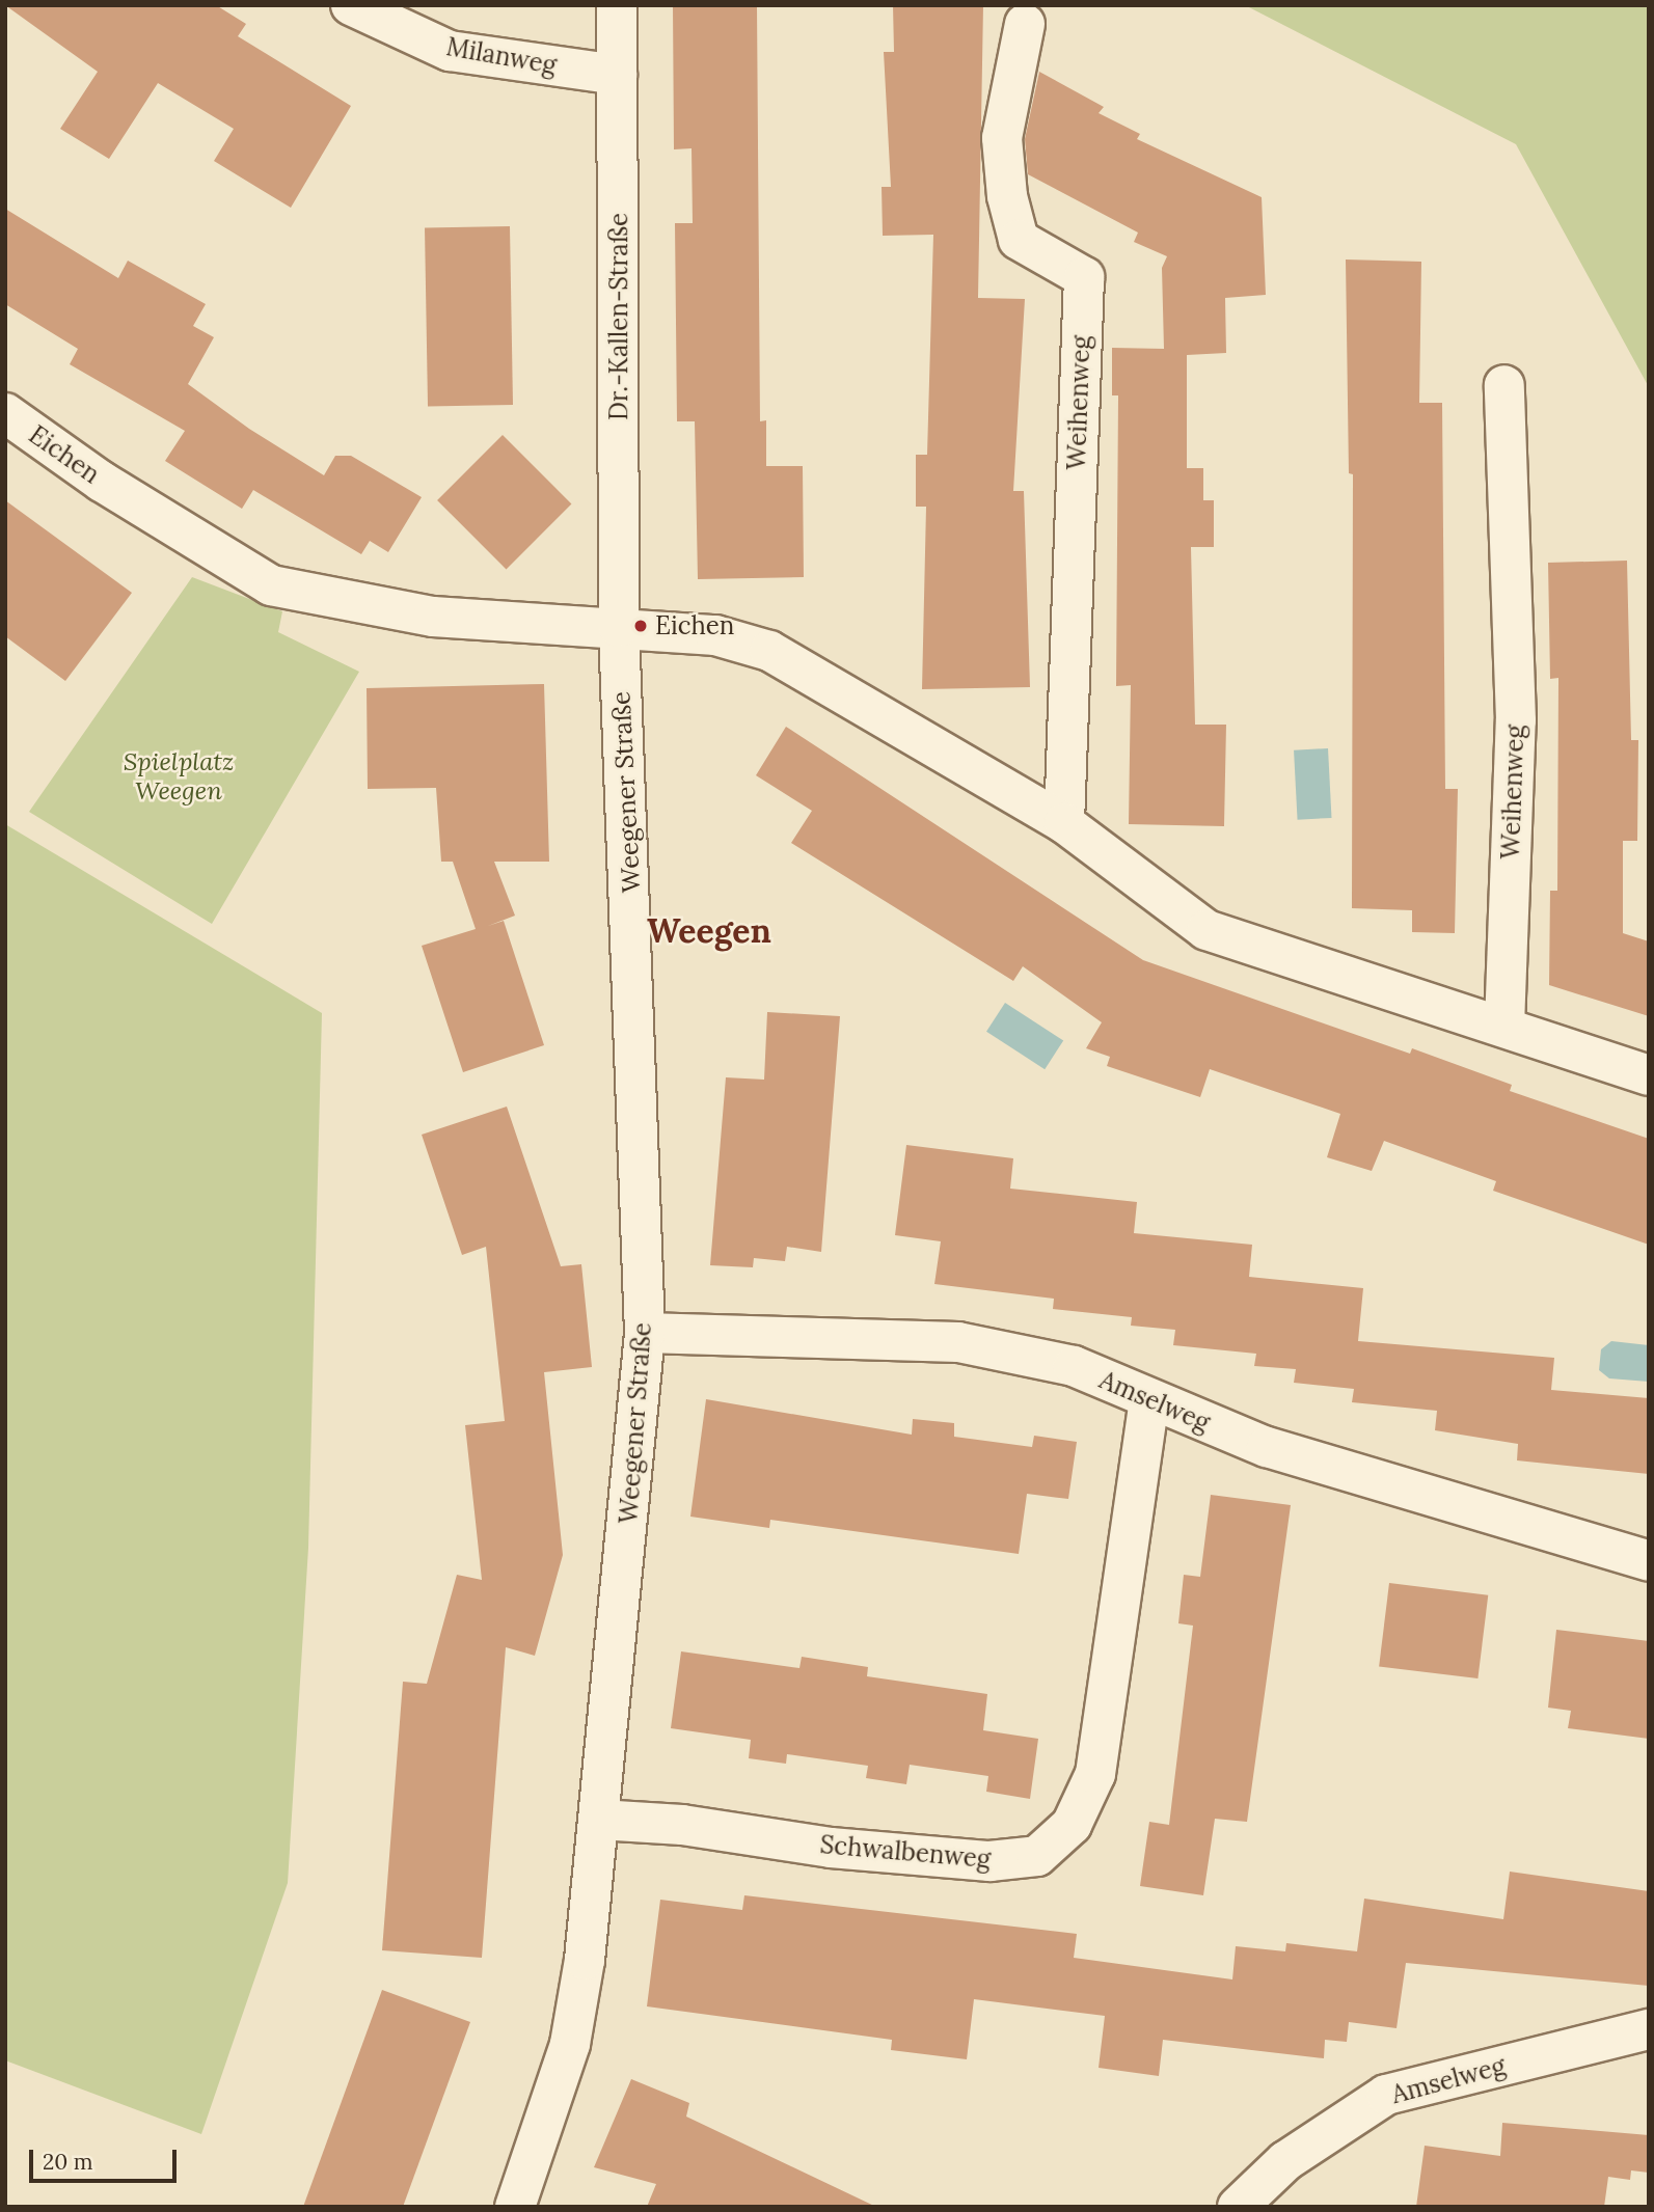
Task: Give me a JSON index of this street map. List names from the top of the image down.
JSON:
{
  "streets": {
    "street": [
      "Milanweg",
      "Dr.-Kallen-Straße",
      "Weihenweg",
      "Eichen",
      "Weegener Straße",
      "Amselweg",
      "Schwalbenweg"
    ]
  },
  "crossings": [
    ["Milanweg", "Dr.-Kallen-Straße"],
    ["Dr.-Kallen-Straße", "Eichen"],
    ["Dr.-Kallen-Straße", "Weegener Straße"],
    ["Eichen", "Weegener Straße"],
    ["Weegener Straße", "Amselweg"],
    ["Weegener Straße", "Schwalbenweg"],
    ["Amselweg", "Schwalbenweg"]
  ],
  "districts": ["Weegen"],
  "parks": ["Spielplatz Weegen"],
  "places": ["Eichen"],
  "scale_bar": "20 m"
}
